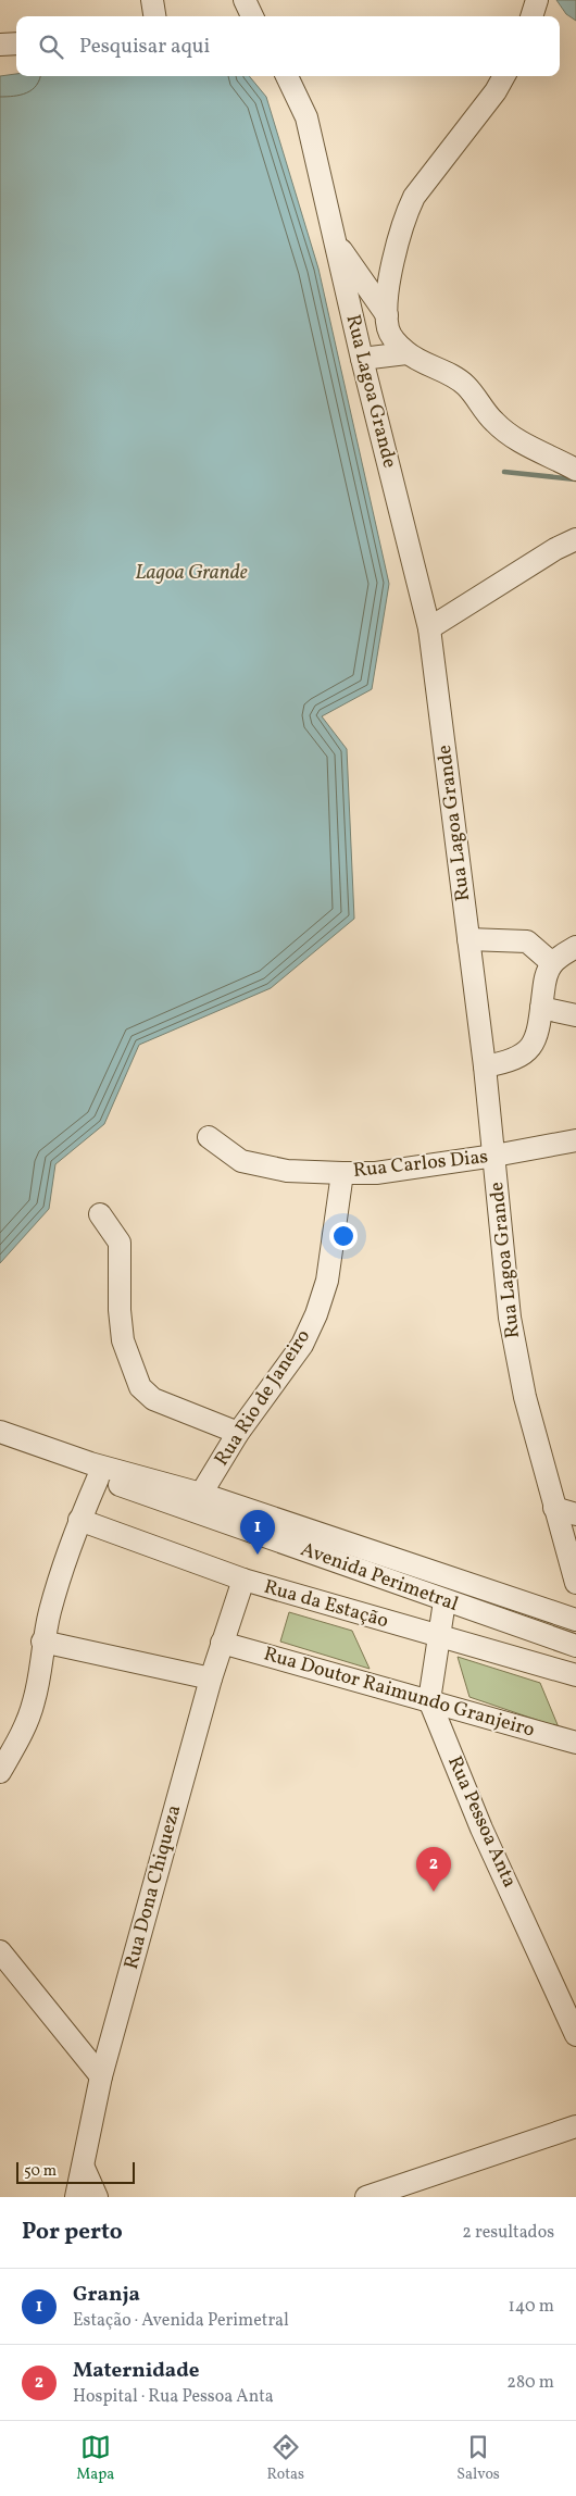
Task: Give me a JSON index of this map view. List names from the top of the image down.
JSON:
{
  "streets": {
    "street": [
      "Rua Lagoa Grande",
      "Rua Carlos Dias",
      "Rua Rio de Janeiro",
      "Avenida Perimetral",
      "Rua da Estação",
      "Rua Doutor Raimundo Granjeiro",
      "Rua Pessoa Anta",
      "Rua Dona Chiqueza"
    ]
  },
  "crossings": [
    ["Rua Lagoa Grande", "Rua Carlos Dias"],
    ["Rua Carlos Dias", "Rua Rio de Janeiro"],
    ["Rua Rio de Janeiro", "Avenida Perimetral"],
    ["Rua da Estação", "Rua Dona Chiqueza"],
    ["Rua Doutor Raimundo Granjeiro", "Rua Pessoa Anta"],
    ["Rua Doutor Raimundo Granjeiro", "Rua Dona Chiqueza"]
  ],
  "water": ["Lagoa Grande"],
  "scale_bar": "50 m",
  "page": {
    "search": "Pesquisar aqui",
    "pins": ["1", "2"],
    "scale": "50 m",
    "heading": ["Por perto", "2 resultados"],
    "list": [
      {
        "mark": "1",
        "name": "Granja",
        "note": "Estação · Avenida Perimetral",
        "value": "140 m"
      },
      {
        "mark": "2",
        "name": "Maternidade",
        "note": "Hospital · Rua Pessoa Anta",
        "value": "280 m"
      }
    ],
    "nav": ["Mapa", "Rotas", "Salvos"]
  }
}
